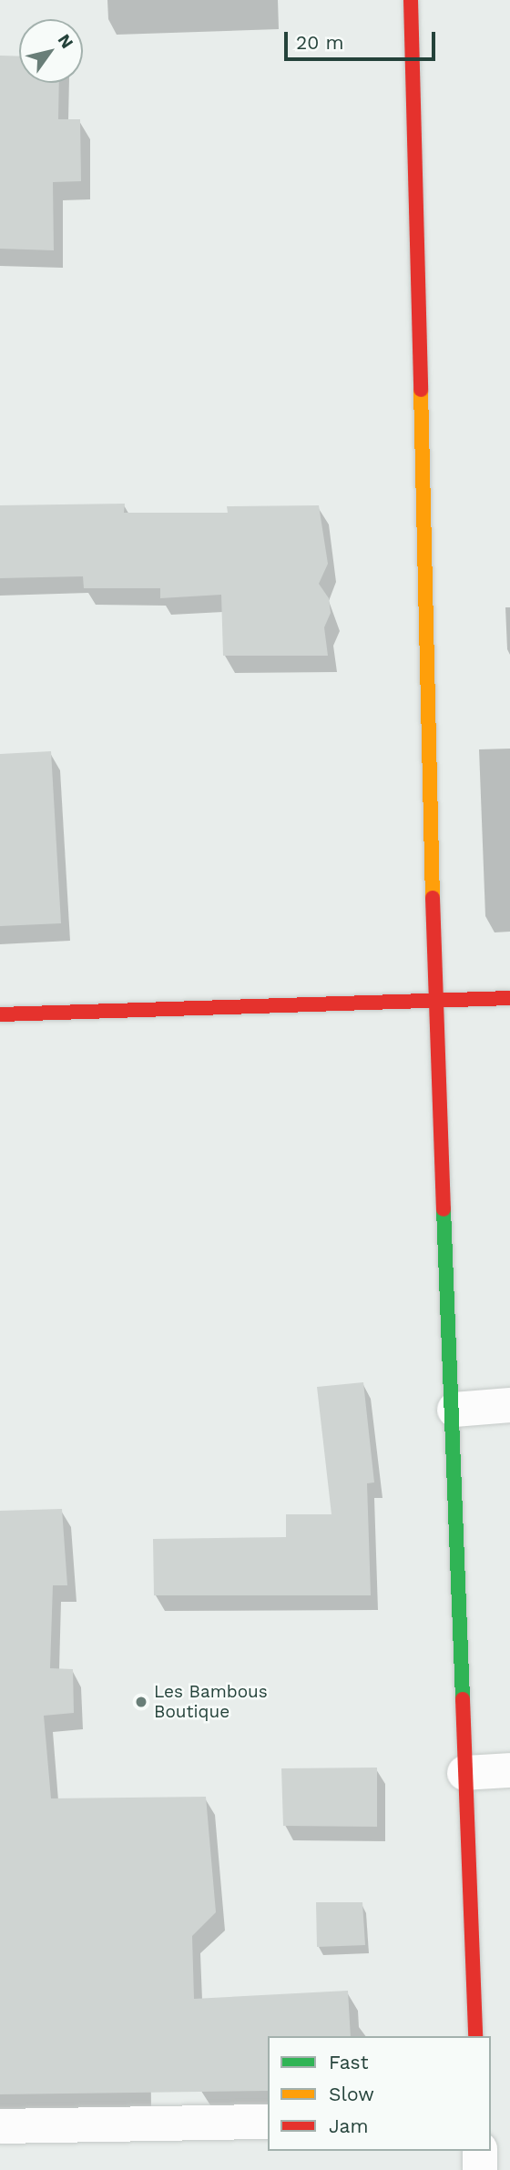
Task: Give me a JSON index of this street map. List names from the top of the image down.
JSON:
{
  "places": ["Les Bambous Boutique"],
  "legend": ["Fast", "Slow", "Jam"],
  "scale_bar": "20 m",
  "north": "top right"
}
